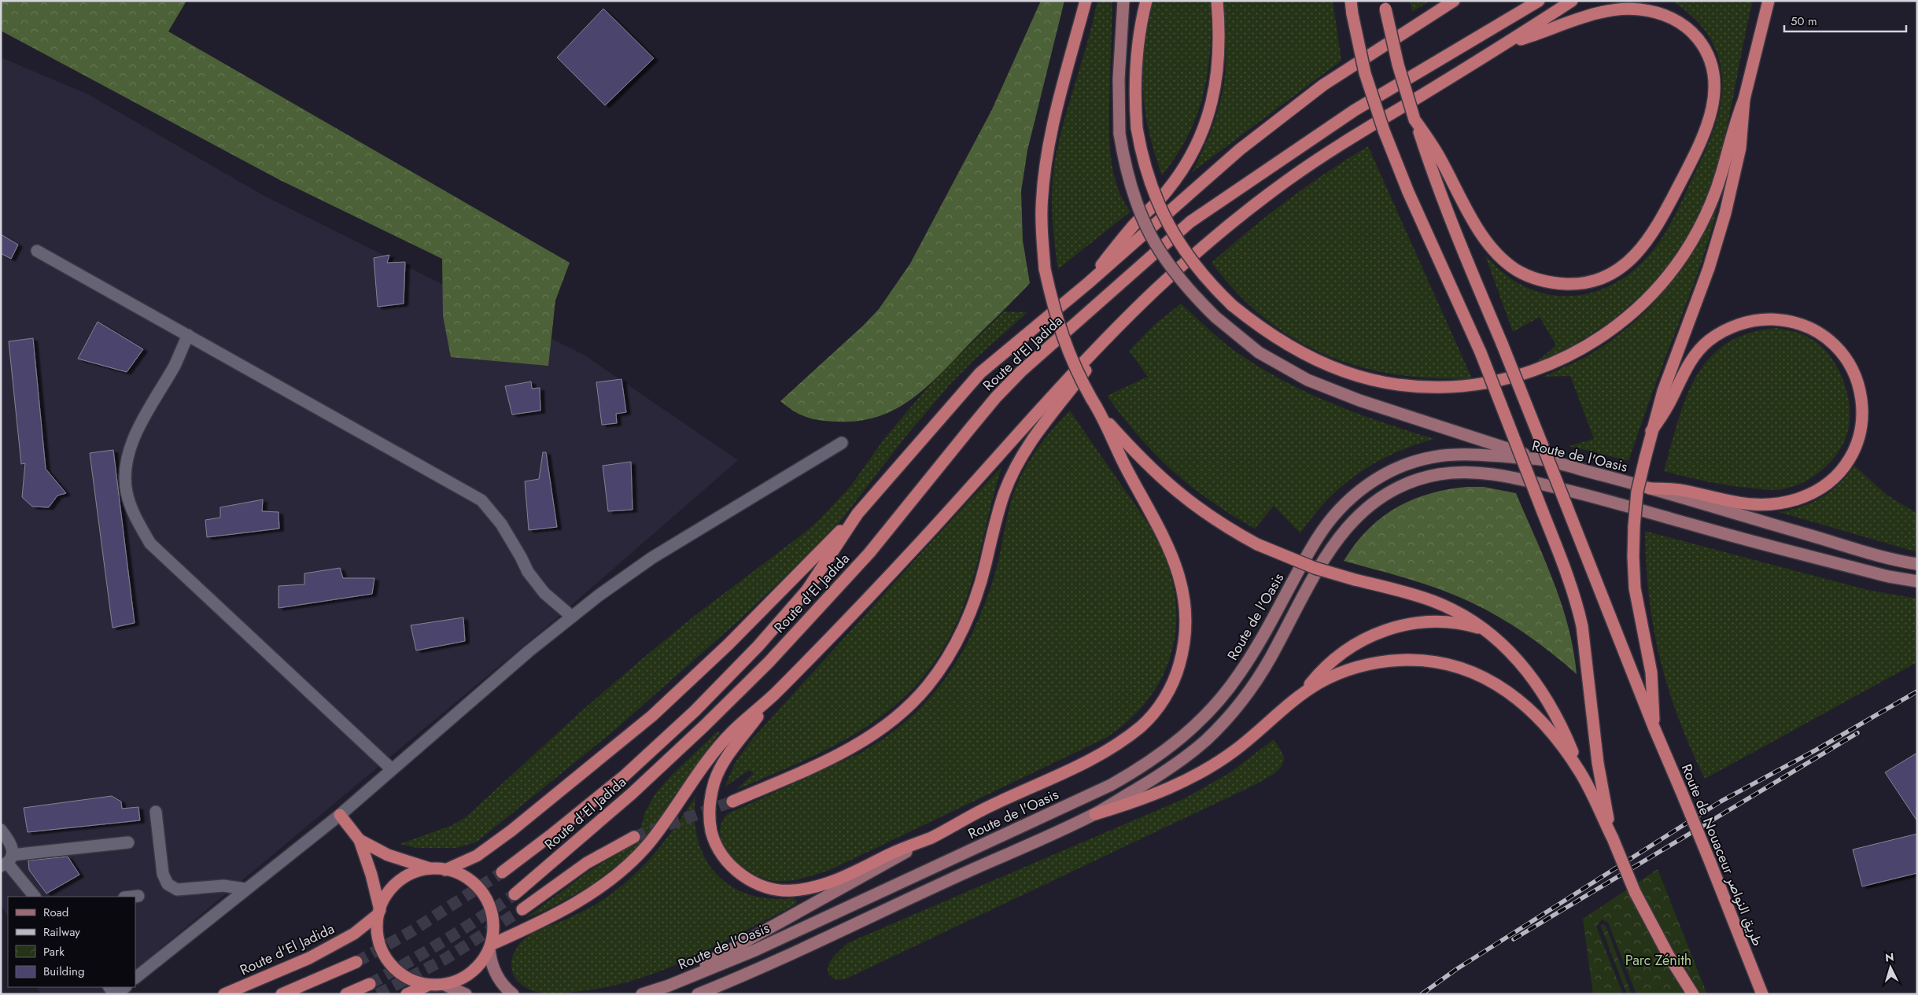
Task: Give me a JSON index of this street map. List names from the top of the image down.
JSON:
{
  "streets": {
    "highway": ["Route d'El Jadida", "Route de Nouaceur طريق النواصر"],
    "main road": ["Route de l'Oasis"]
  },
  "parks": ["Parc Zénith"],
  "legend": [
    "Road",
    "Railway",
    "Park",
    "Building"
  ],
  "scale_bar": "50 m",
  "north": "top"
}
